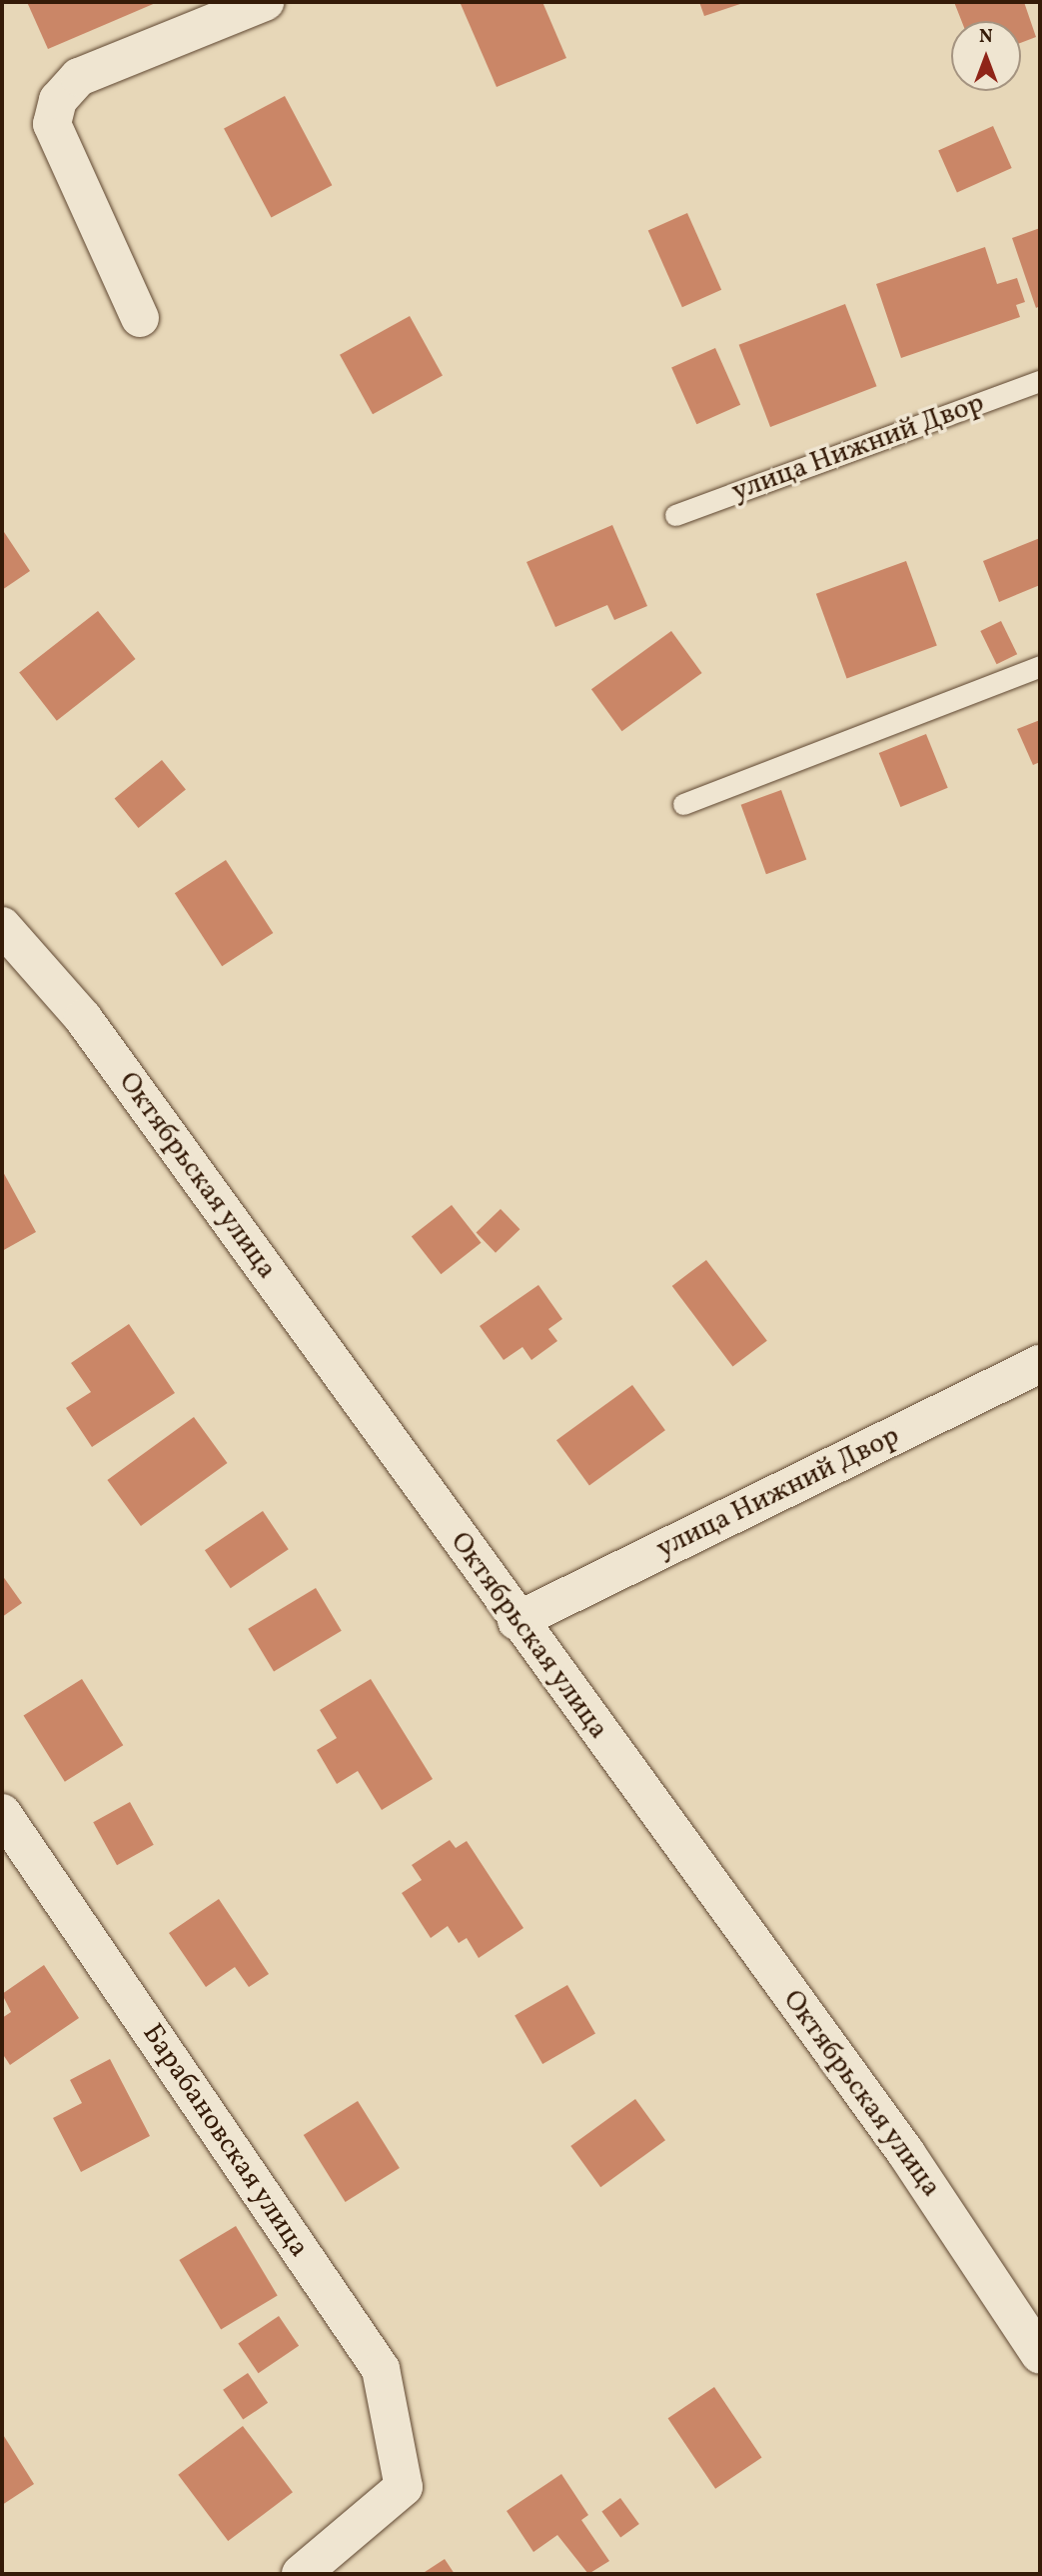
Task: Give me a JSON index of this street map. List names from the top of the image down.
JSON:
{
  "streets": {
    "street": ["улица Нижний Двор", "Октябрьская улица", "Барабановская улица"]
  },
  "crossings": [
    ["улица Нижний Двор", "Октябрьская улица"]
  ],
  "north": "top"
}
